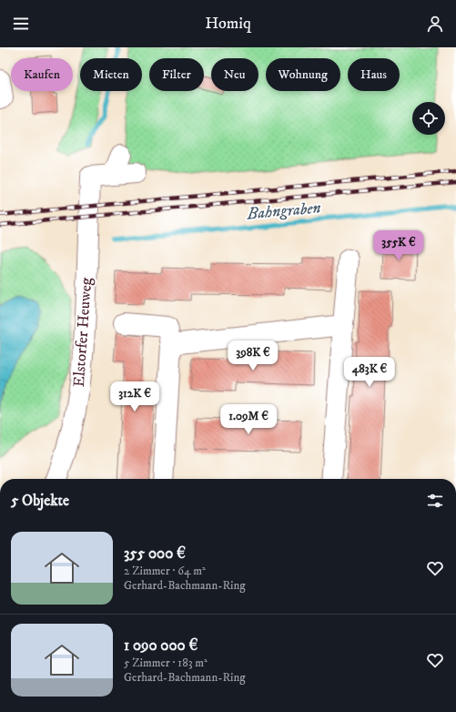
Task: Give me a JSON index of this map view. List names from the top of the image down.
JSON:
{
  "streets": {
    "street": ["Elstorfer Heuweg"]
  },
  "water": ["Bahngraben"],
  "page": {
    "header": "Homiq",
    "chip": [
      "Kaufen",
      "Mieten",
      "Filter",
      "Neu",
      "Wohnung",
      "Haus"
    ],
    "price": [
      "355K €",
      "398K €",
      "483K €",
      "312K €",
      "1.09M €"
    ],
    "heading": "5 Objekte",
    "list": [
      {
        "name": "355 000 €",
        "note": "2 Zimmer · 64 m² · Gerhard-Bachmann-Ring"
      },
      {
        "name": "1 090 000 €",
        "note": "5 Zimmer · 183 m² · Gerhard-Bachmann-Ring"
      }
    ]
  }
}
